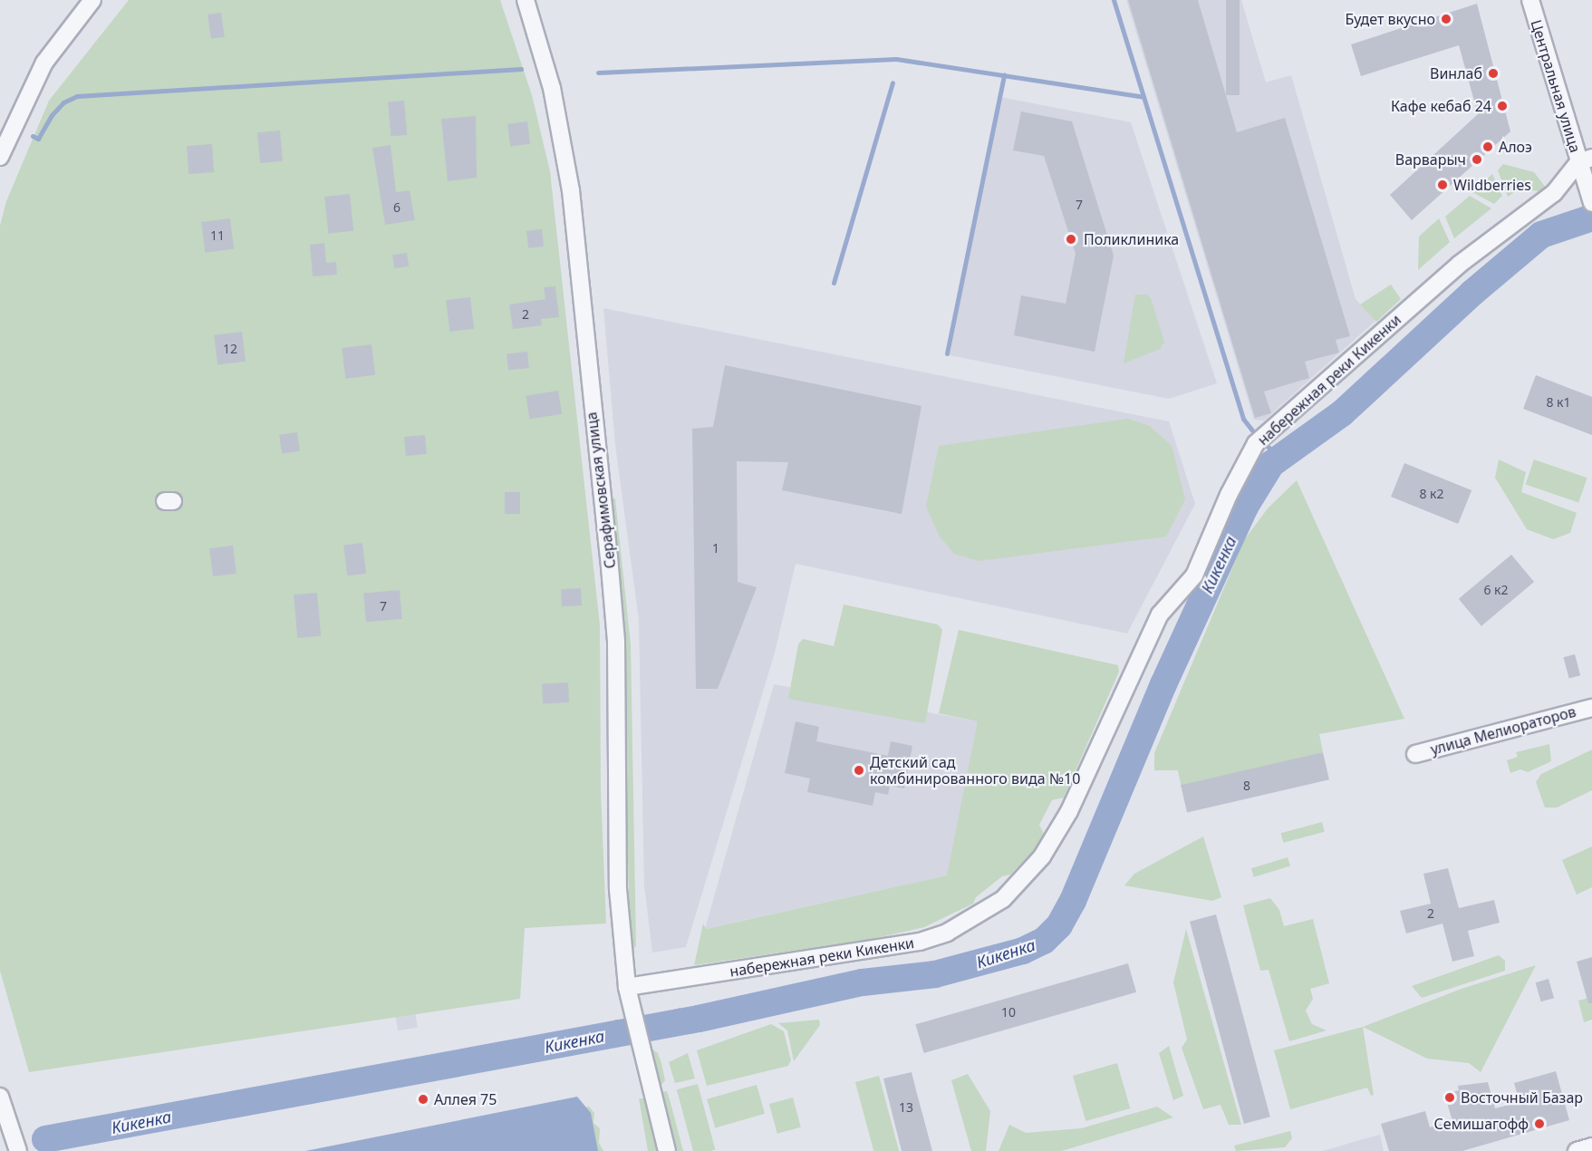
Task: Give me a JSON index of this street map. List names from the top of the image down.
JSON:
{
  "streets": {
    "street": [
      "Центральная улица",
      "набережная реки Кикенки",
      "Серафимовская улица",
      "улица Мелиораторов"
    ]
  },
  "crossings": [
    ["Центральная улица", "набережная реки Кикенки"],
    ["набережная реки Кикенки", "Серафимовская улица"]
  ],
  "water": ["Кикенка"],
  "places": [
    "Будет вкусно",
    "Винлаб",
    "Кафе кебаб 24",
    "Алоэ",
    "Варварыч",
    "Wildberries",
    "Поликлиника",
    "Детский сад комбинированного вида №10",
    "Восточный Базар",
    "Аллея 75",
    "Семишагофф"
  ],
  "house_numbers": [
    "7",
    "6",
    "11",
    "2",
    "12",
    "8 к1",
    "8 к2",
    "1",
    "6 к2",
    "7",
    "8",
    "2",
    "10",
    "13"
  ]
}
